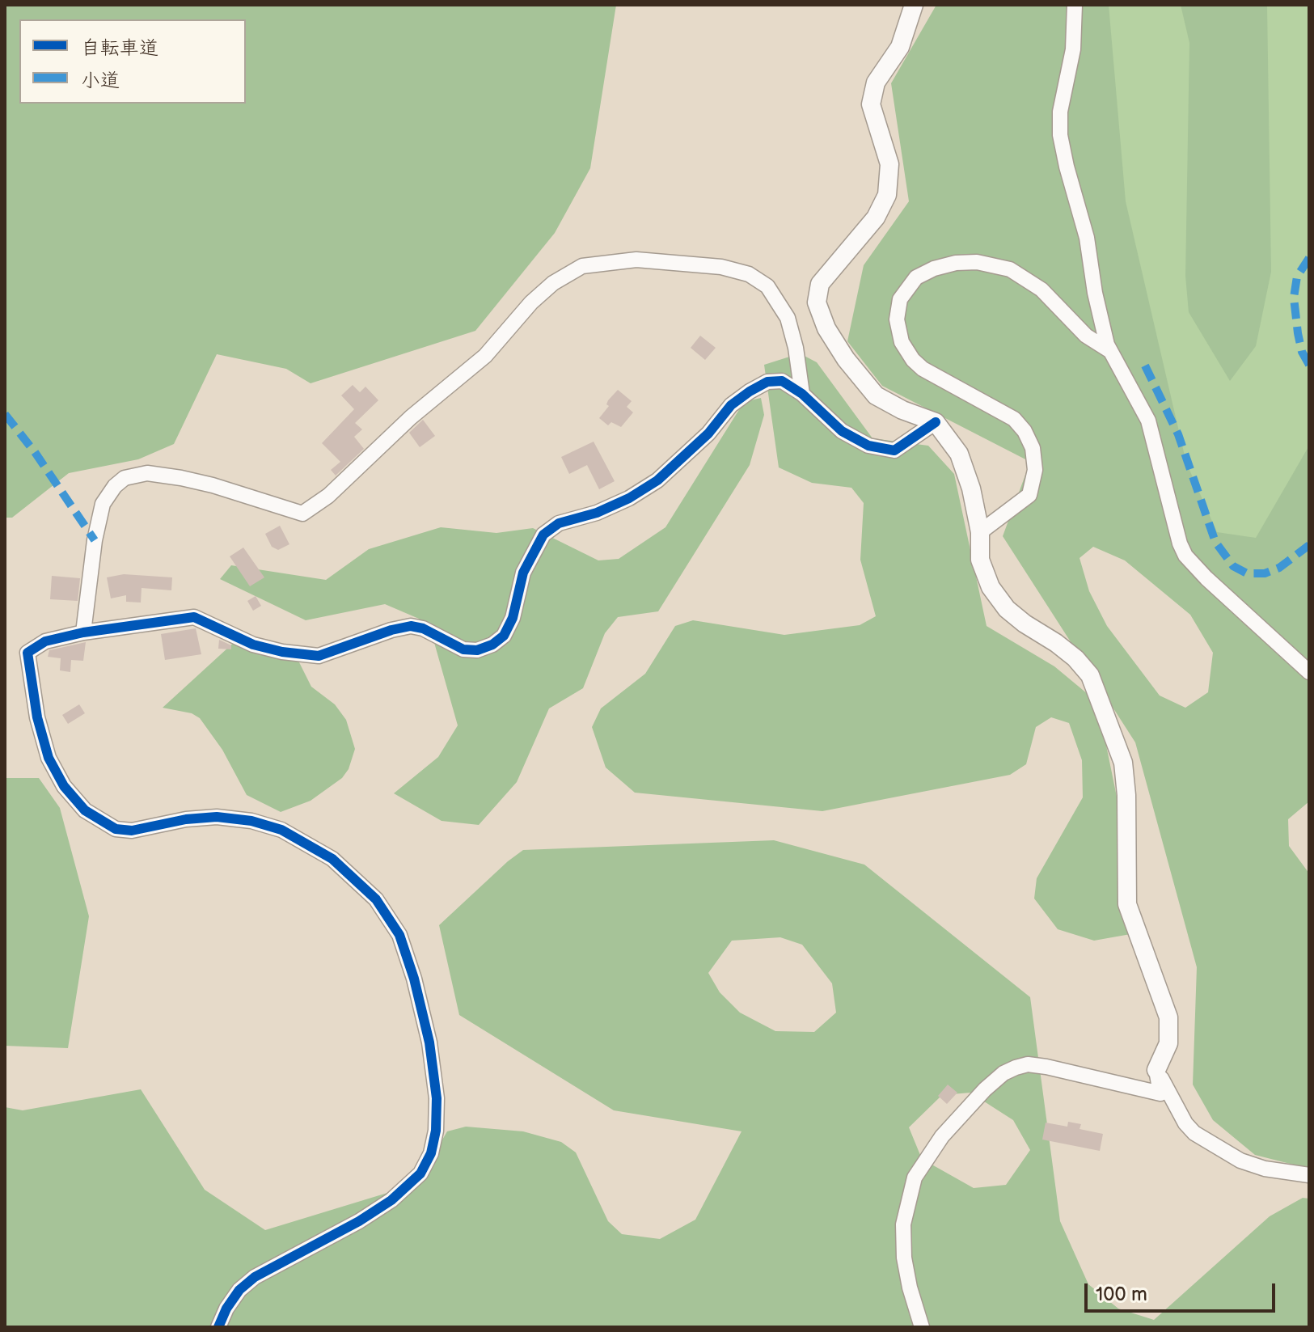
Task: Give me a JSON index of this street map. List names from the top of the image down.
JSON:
{
  "legend": ["自転車道", "小道"],
  "scale_bar": "100 m"
}
